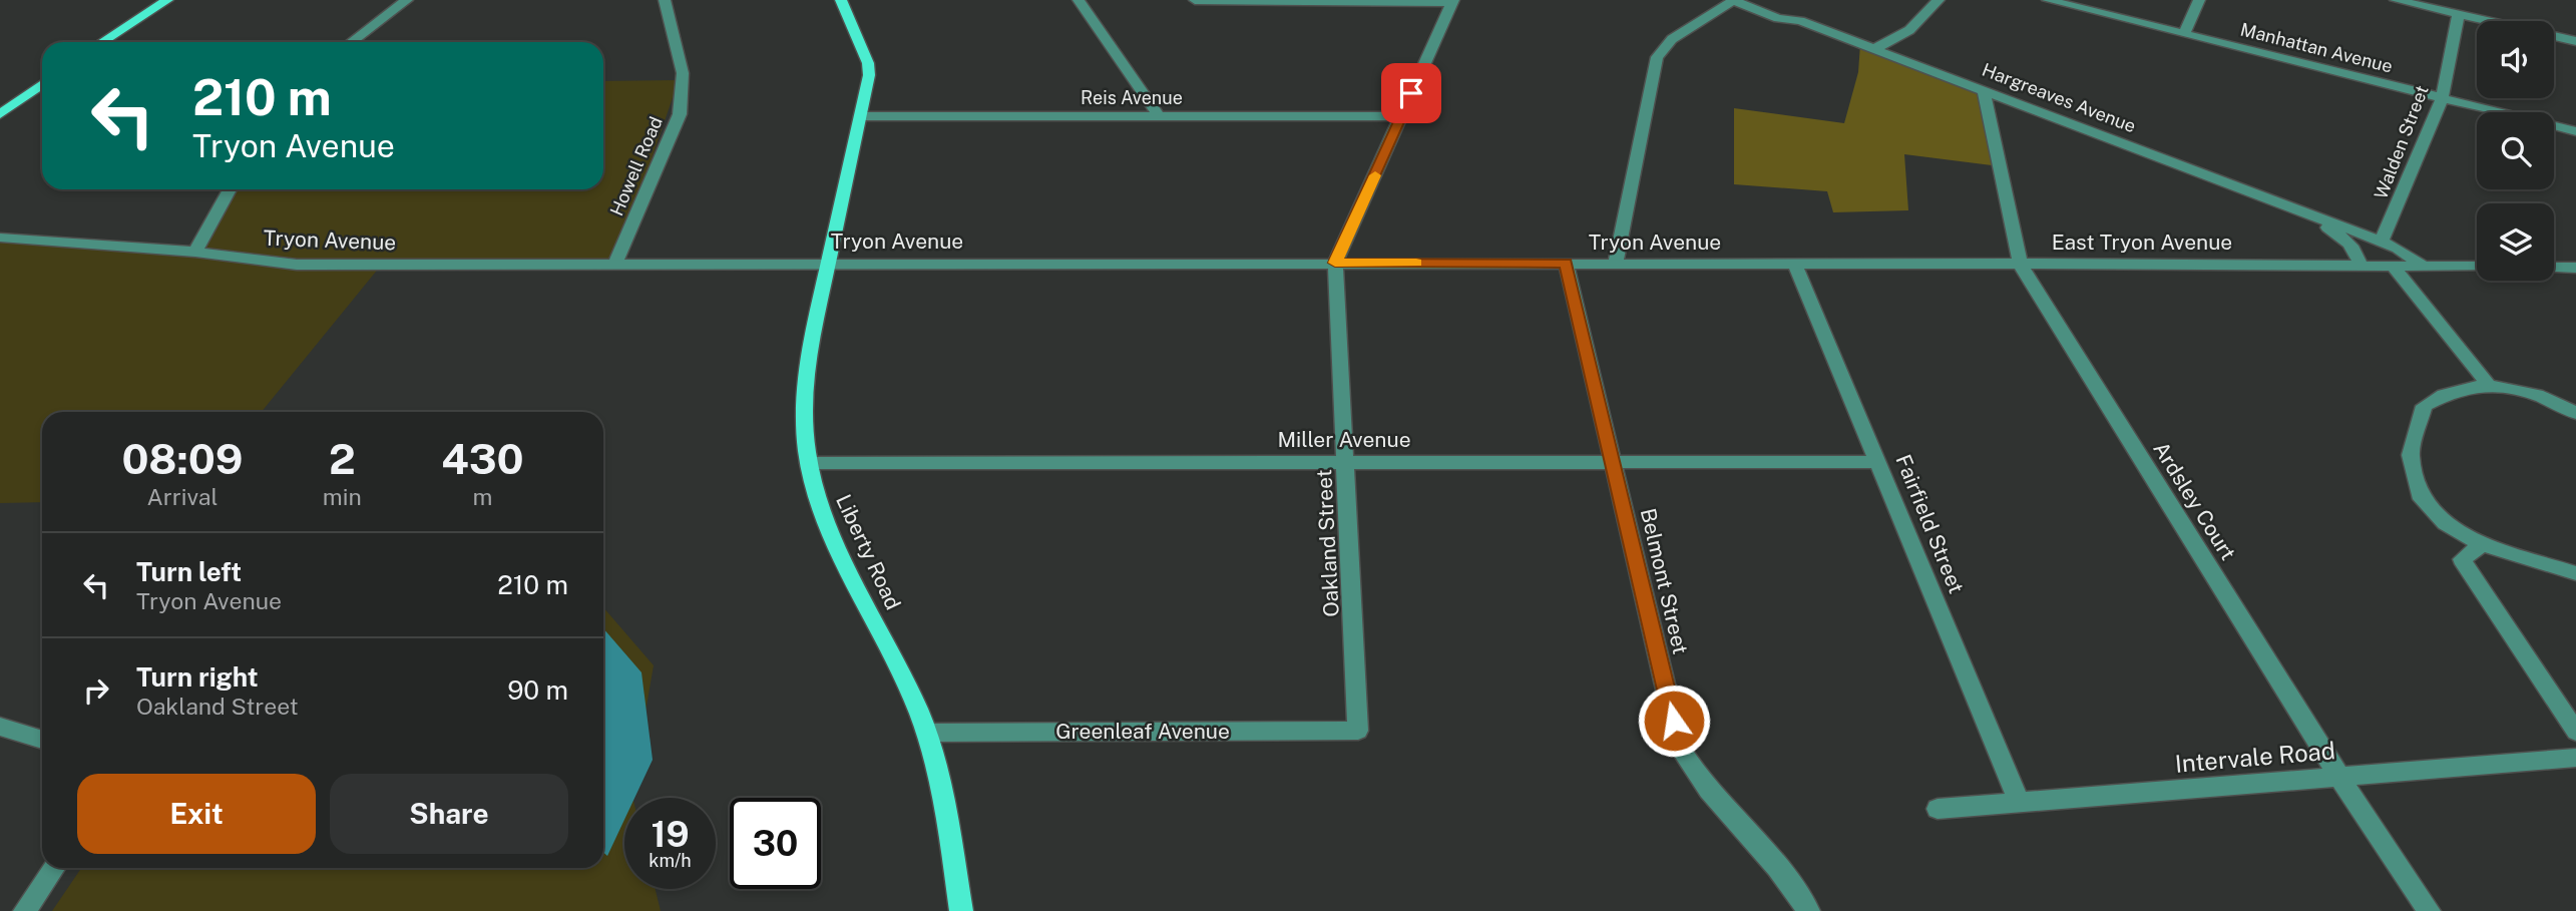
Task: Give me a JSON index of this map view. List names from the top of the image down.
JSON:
{
  "streets": {
    "main road": ["Liberty Road"],
    "street": [
      "Manhattan Avenue",
      "Reis Avenue",
      "Hargreaves Avenue",
      "Walden Street",
      "Howell Road",
      "Tryon Avenue",
      "East Tryon Avenue",
      "Miller Avenue",
      "Ardsley Court",
      "Fairfield Street",
      "Oakland Street",
      "Belmont Street",
      "Greenleaf Avenue",
      "Intervale Road"
    ]
  },
  "crossings": [
    ["Manhattan Avenue", "Walden Street"],
    ["Reis Avenue", "Oakland Street"],
    ["Reis Avenue", "Liberty Road"],
    ["Hargreaves Avenue", "Walden Street"],
    ["Hargreaves Avenue", "East Tryon Avenue"],
    ["Hargreaves Avenue", "Ardsley Court"],
    ["Howell Road", "Tryon Avenue"],
    ["Tryon Avenue", "East Tryon Avenue"],
    ["Tryon Avenue", "Fairfield Street"],
    ["Tryon Avenue", "Oakland Street"],
    ["Tryon Avenue", "Liberty Road"],
    ["Tryon Avenue", "Belmont Street"],
    ["East Tryon Avenue", "Ardsley Court"],
    ["East Tryon Avenue", "Fairfield Street"],
    ["Miller Avenue", "Fairfield Street"],
    ["Miller Avenue", "Oakland Street"],
    ["Miller Avenue", "Liberty Road"],
    ["Miller Avenue", "Belmont Street"],
    ["Ardsley Court", "Intervale Road"],
    ["Fairfield Street", "Intervale Road"],
    ["Oakland Street", "Greenleaf Avenue"],
    ["Liberty Road", "Greenleaf Avenue"]
  ],
  "page": {
    "turn": ["210 m", "Tryon Avenue"],
    "eta": [
      "08:09",
      "Arrival",
      "2",
      "min",
      "430",
      "m"
    ],
    "list": [
      {
        "name": "Turn left",
        "note": "Tryon Avenue",
        "value": "210 m"
      },
      {
        "name": "Turn right",
        "note": "Oakland Street",
        "value": "90 m"
      }
    ],
    "buttons": ["Exit", "Share"],
    "speed": "19 km/h",
    "limit": "30"
  }
}
